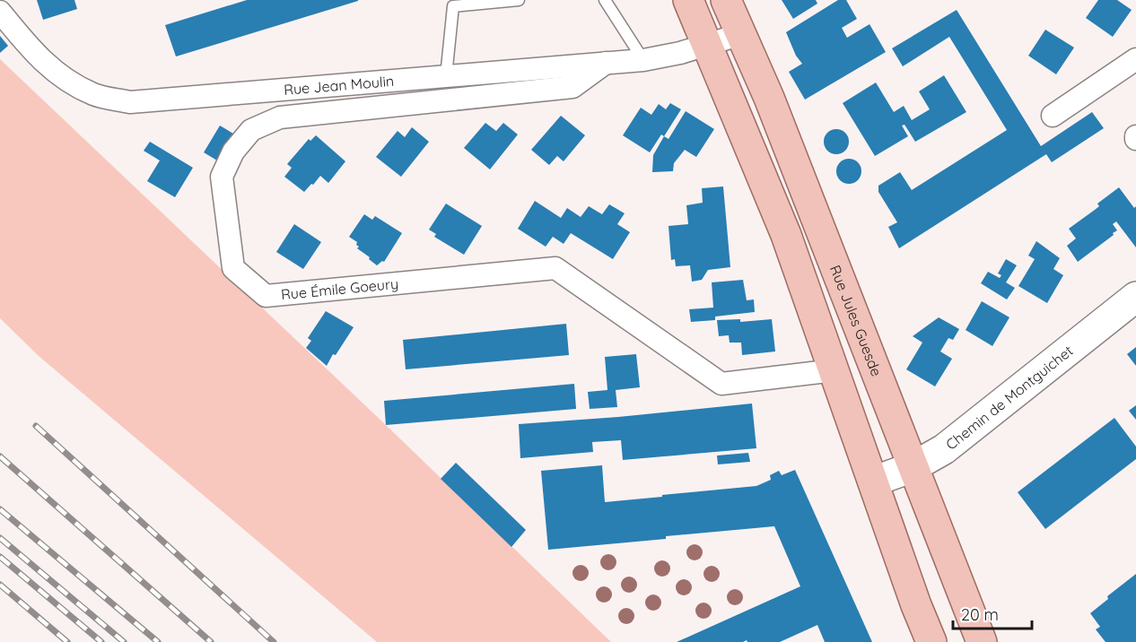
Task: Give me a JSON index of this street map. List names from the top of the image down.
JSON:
{
  "streets": {
    "main road": ["Rue Jules Guesde"],
    "street": ["Rue Jean Moulin", "Rue Émile Goeury", "Chemin de Montguichet"]
  },
  "crossings": [
    ["Rue Jean Moulin", "Rue Émile Goeury"],
    ["Rue Jean Moulin", "Rue Jules Guesde"],
    ["Rue Jules Guesde", "Chemin de Montguichet"]
  ],
  "scale_bar": "20 m"
}
